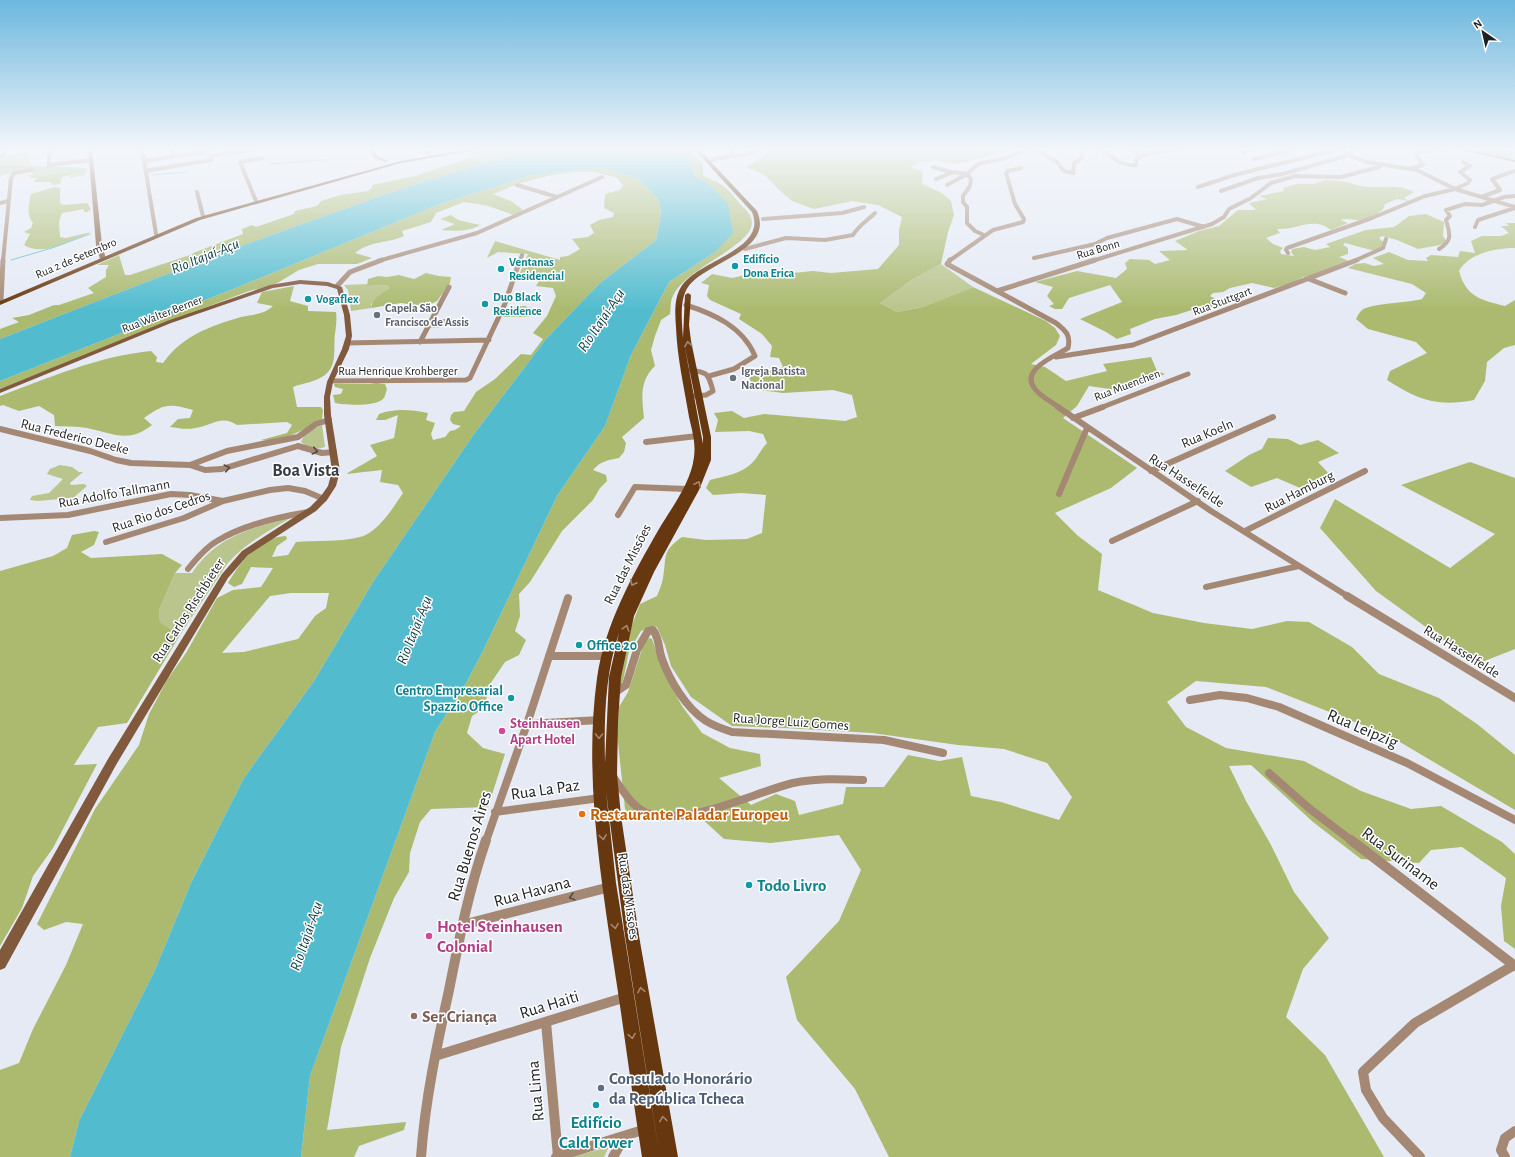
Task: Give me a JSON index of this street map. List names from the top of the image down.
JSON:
{
  "streets": {
    "main road": ["Rua 2 de Setembro", "Rua das Missões"],
    "street": [
      "Rua Bonn",
      "Rua Stuttgart",
      "Rua Walter Berner",
      "Rua Henrique Krohberger",
      "Rua Muenchen",
      "Rua Koeln",
      "Rua Frederico Deeke",
      "Rua Hasselfelde",
      "Rua Hamburg",
      "Rua Adolfo Tallmann",
      "Rua Rio dos Cedros",
      "Rua Carlos Rischbieter",
      "Rua Jorge Luiz Gomes",
      "Rua Leipzig",
      "Rua La Paz",
      "Rua Buenos Aires",
      "Rua Suriname",
      "Rua Havana",
      "Rua Haiti",
      "Rua Lima"
    ]
  },
  "crossings": [
    ["Rua Bonn", "Rua Hasselfelde"],
    ["Rua Stuttgart", "Rua Hasselfelde"],
    ["Rua Walter Berner", "Rua Carlos Rischbieter"],
    ["Rua Henrique Krohberger", "Rua Carlos Rischbieter"],
    ["Rua Muenchen", "Rua Hasselfelde"],
    ["Rua Koeln", "Rua Hasselfelde"],
    ["Rua Frederico Deeke", "Rua Carlos Rischbieter"],
    ["Rua Hasselfelde", "Rua Hamburg"],
    ["Rua Adolfo Tallmann", "Rua Rio dos Cedros"],
    ["Rua Adolfo Tallmann", "Rua Carlos Rischbieter"],
    ["Rua das Missões", "Rua Jorge Luiz Gomes"],
    ["Rua das Missões", "Rua La Paz"],
    ["Rua das Missões", "Rua Havana"],
    ["Rua das Missões", "Rua Haiti"],
    ["Rua La Paz", "Rua Buenos Aires"],
    ["Rua Buenos Aires", "Rua Havana"],
    ["Rua Buenos Aires", "Rua Haiti"],
    ["Rua Haiti", "Rua Lima"]
  ],
  "one_way": ["Rua Havana"],
  "districts": ["Boa Vista"],
  "water": ["Rio Itajaí-Açu"],
  "places": [
    "Edifício Dona Erica",
    "Ventanas Residencial",
    "Vogaflex",
    "Duo Black Residence",
    "Capela São Francisco de Assis",
    "Igreja Batista Nacional",
    "Office 20",
    "Centro Empresarial Spazzio Office",
    "Steinhausen Apart Hotel",
    "Restaurante Paladar Europeu",
    "Todo Livro",
    "Hotel Steinhausen Colonial",
    "Ser Criança",
    "Consulado Honorário da República Tcheca",
    "Edifício Cald Tower"
  ],
  "north": "top left"
}
